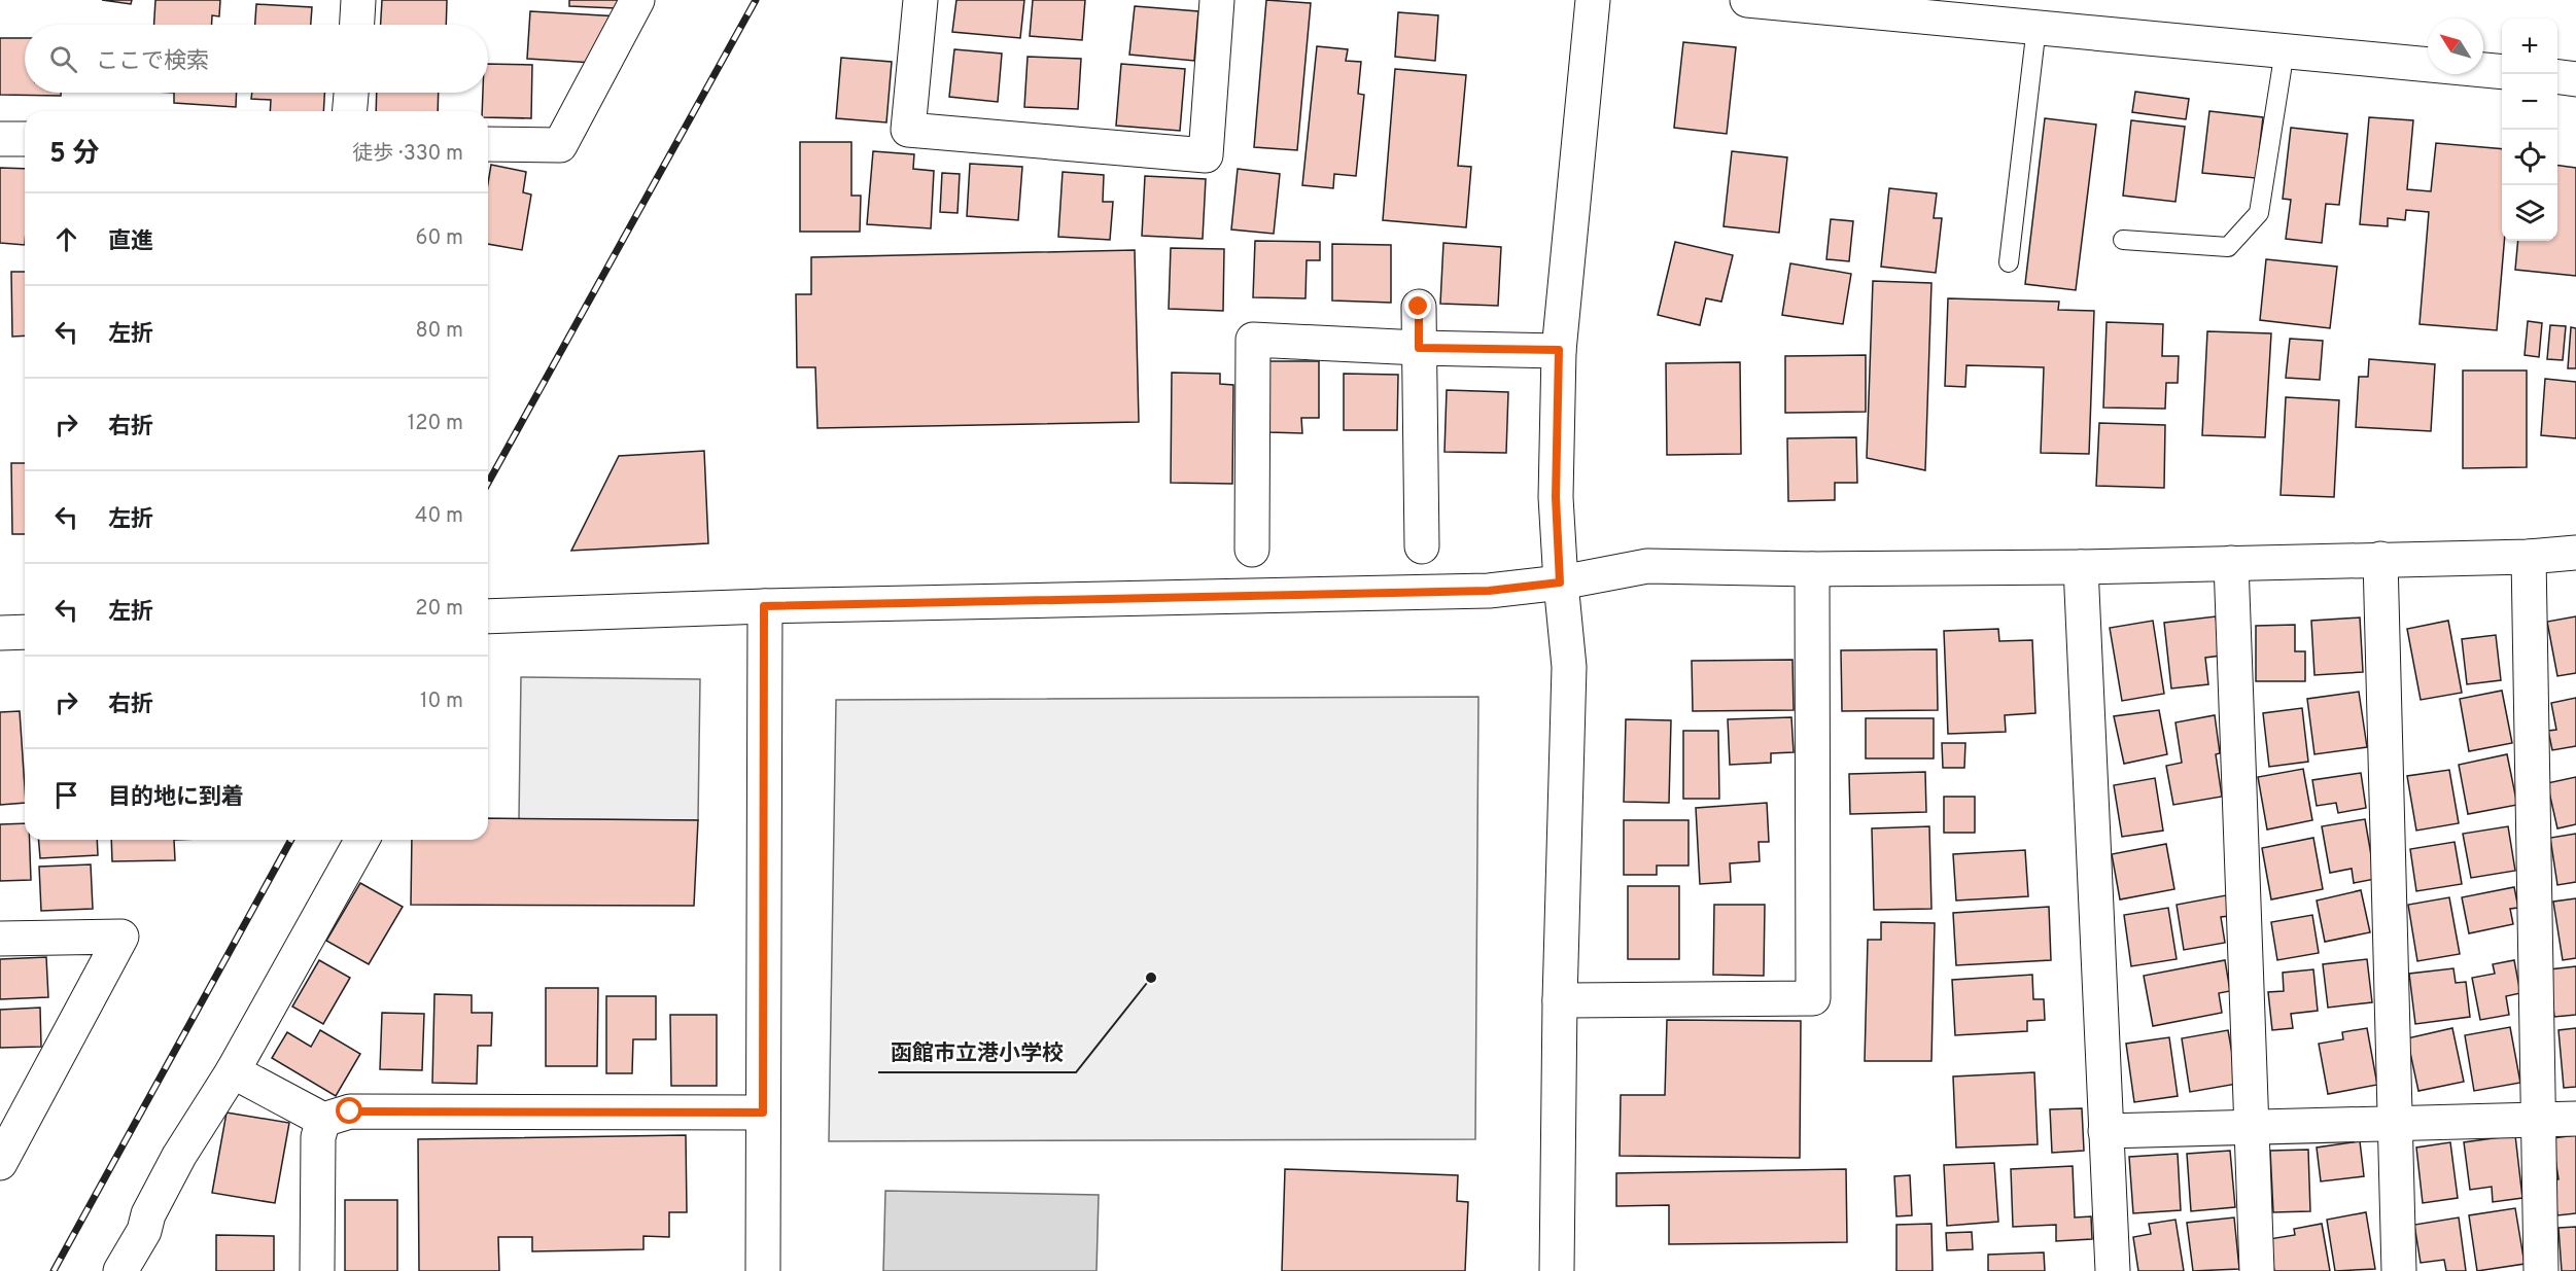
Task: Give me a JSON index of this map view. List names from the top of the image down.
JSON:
{
  "places": ["函館市立港小学校"],
  "north": "top left",
  "page": {
    "map_buttons": ["+", "−"],
    "search": "ここで検索",
    "heading": ["5 分", "徒歩 · 330 m"],
    "list": [
      ["直進", "60 m"],
      ["左折", "80 m"],
      ["右折", "120 m"],
      ["左折", "40 m"],
      ["左折", "20 m"],
      ["右折", "10 m"],
      "目的地に到着"
    ]
  }
}
